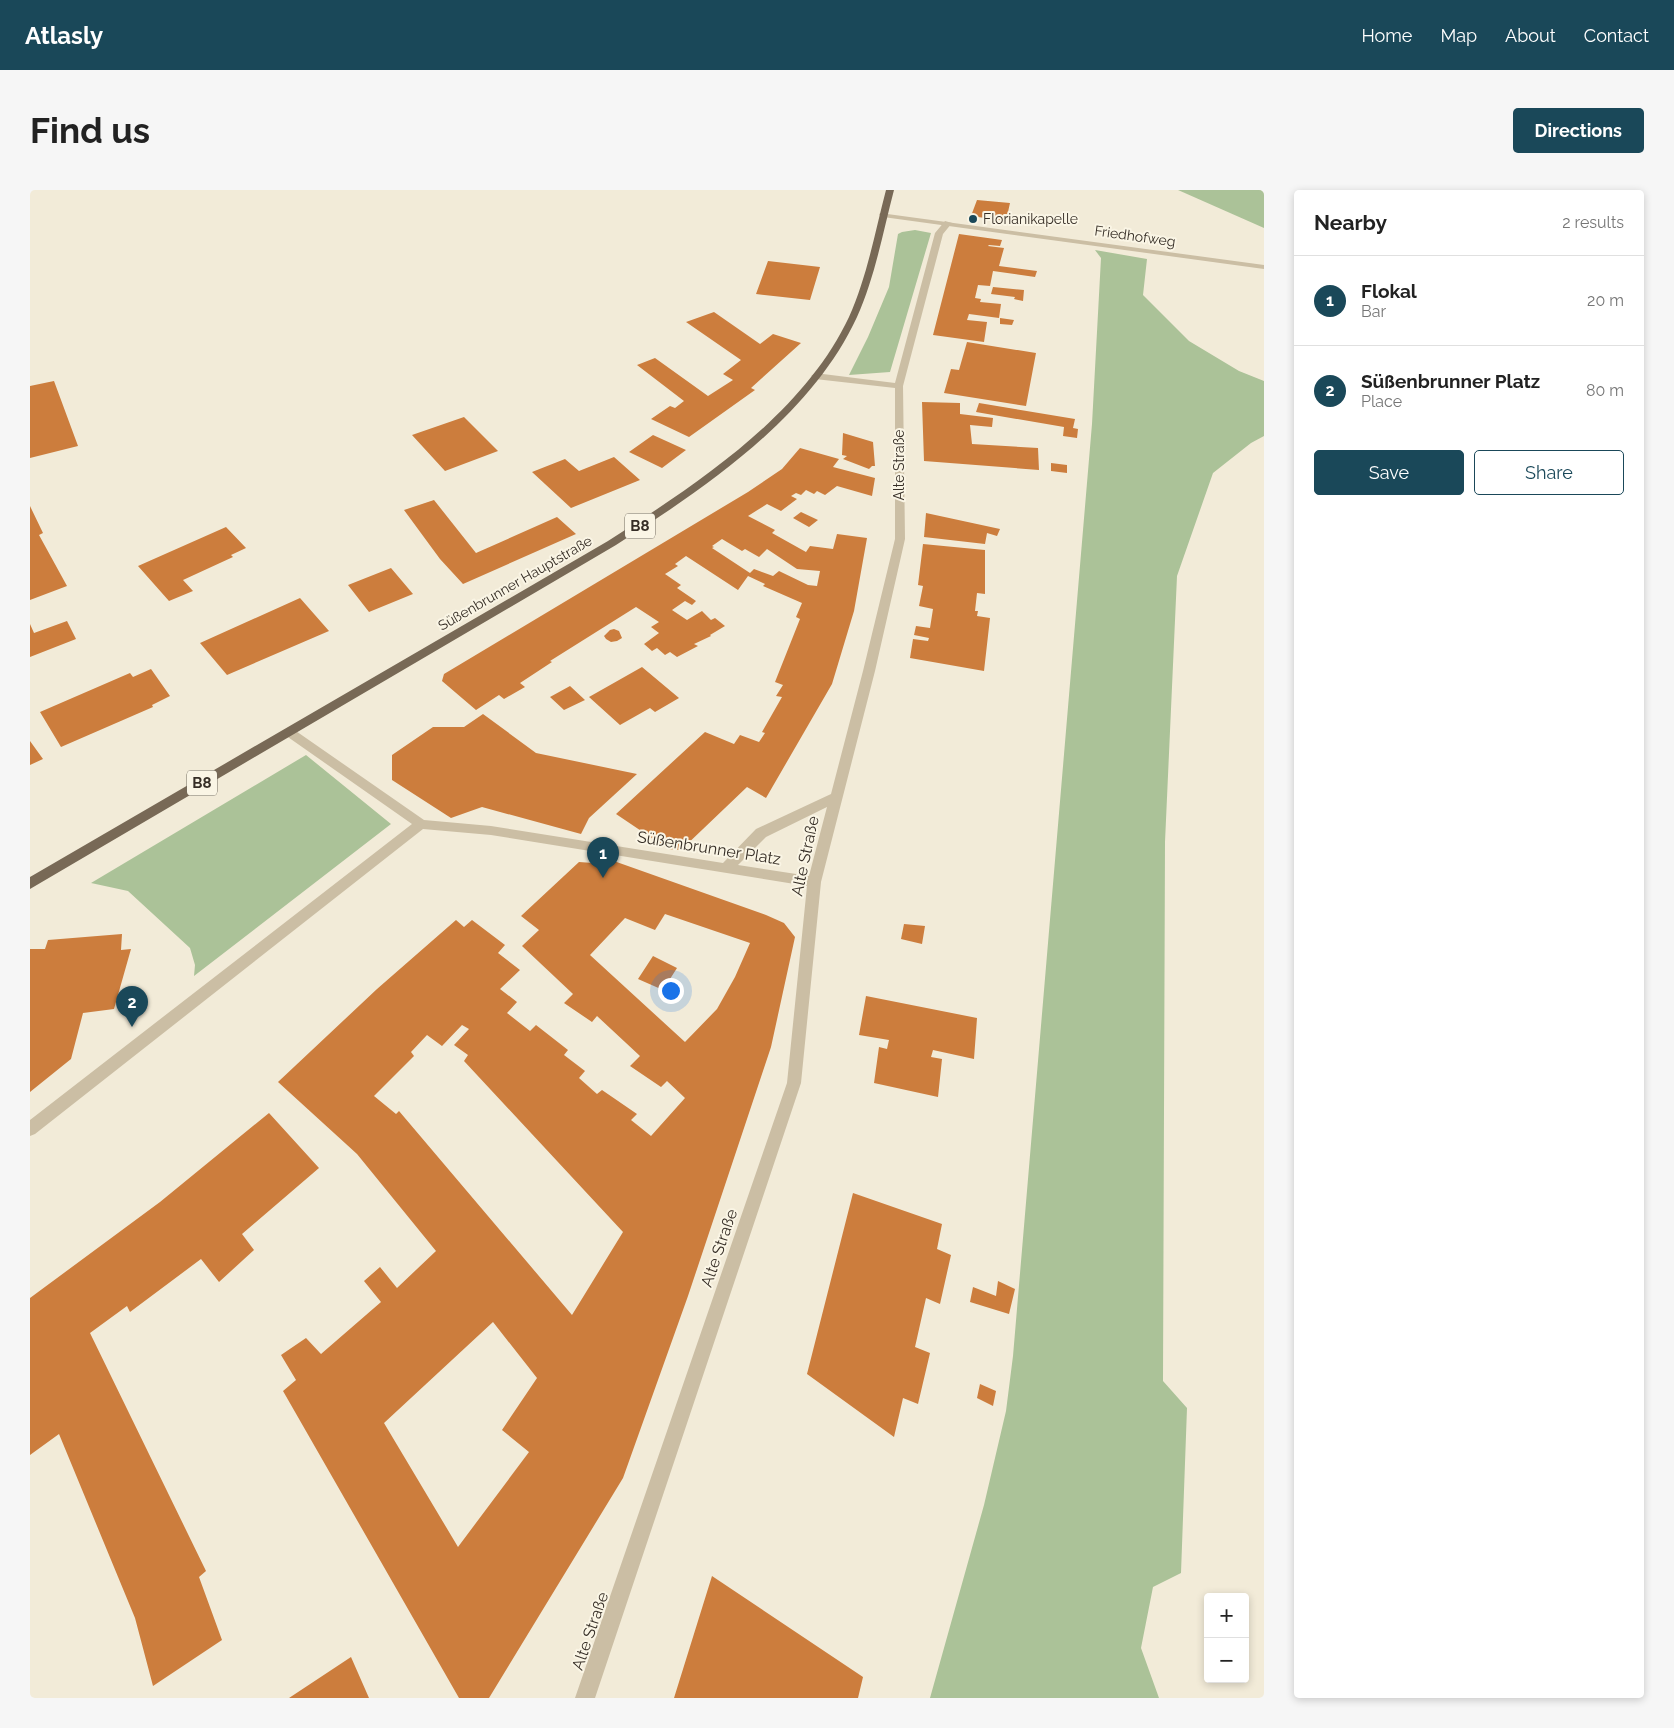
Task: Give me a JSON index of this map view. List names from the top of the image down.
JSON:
{
  "streets": {
    "main road": ["B8", "Süßenbrunner Hauptstraße"],
    "street": ["Friedhofweg", "Alte Straße", "Süßenbrunner Platz"]
  },
  "crossings": [
    ["Friedhofweg", "Alte Straße"],
    ["Friedhofweg", "Süßenbrunner Hauptstraße"],
    ["Alte Straße", "Süßenbrunner Platz"],
    ["Süßenbrunner Hauptstraße", "Süßenbrunner Platz"]
  ],
  "places": ["Florianikapelle"],
  "page": {
    "header": "Atlasly",
    "nav": [
      "Home",
      "Map",
      "About",
      "Contact"
    ],
    "buttons": [
      "Directions",
      ["Save", "Share"]
    ],
    "title": "Find us",
    "heading": ["Nearby", "2 results"],
    "list": [
      {
        "mark": "1",
        "name": "Flokal",
        "note": "Bar",
        "value": "20 m"
      },
      {
        "mark": "2",
        "name": "Süßenbrunner Platz",
        "note": "Place",
        "value": "80 m"
      }
    ],
    "pins": ["1", "2"],
    "map_buttons": ["+", "−"]
  }
}
